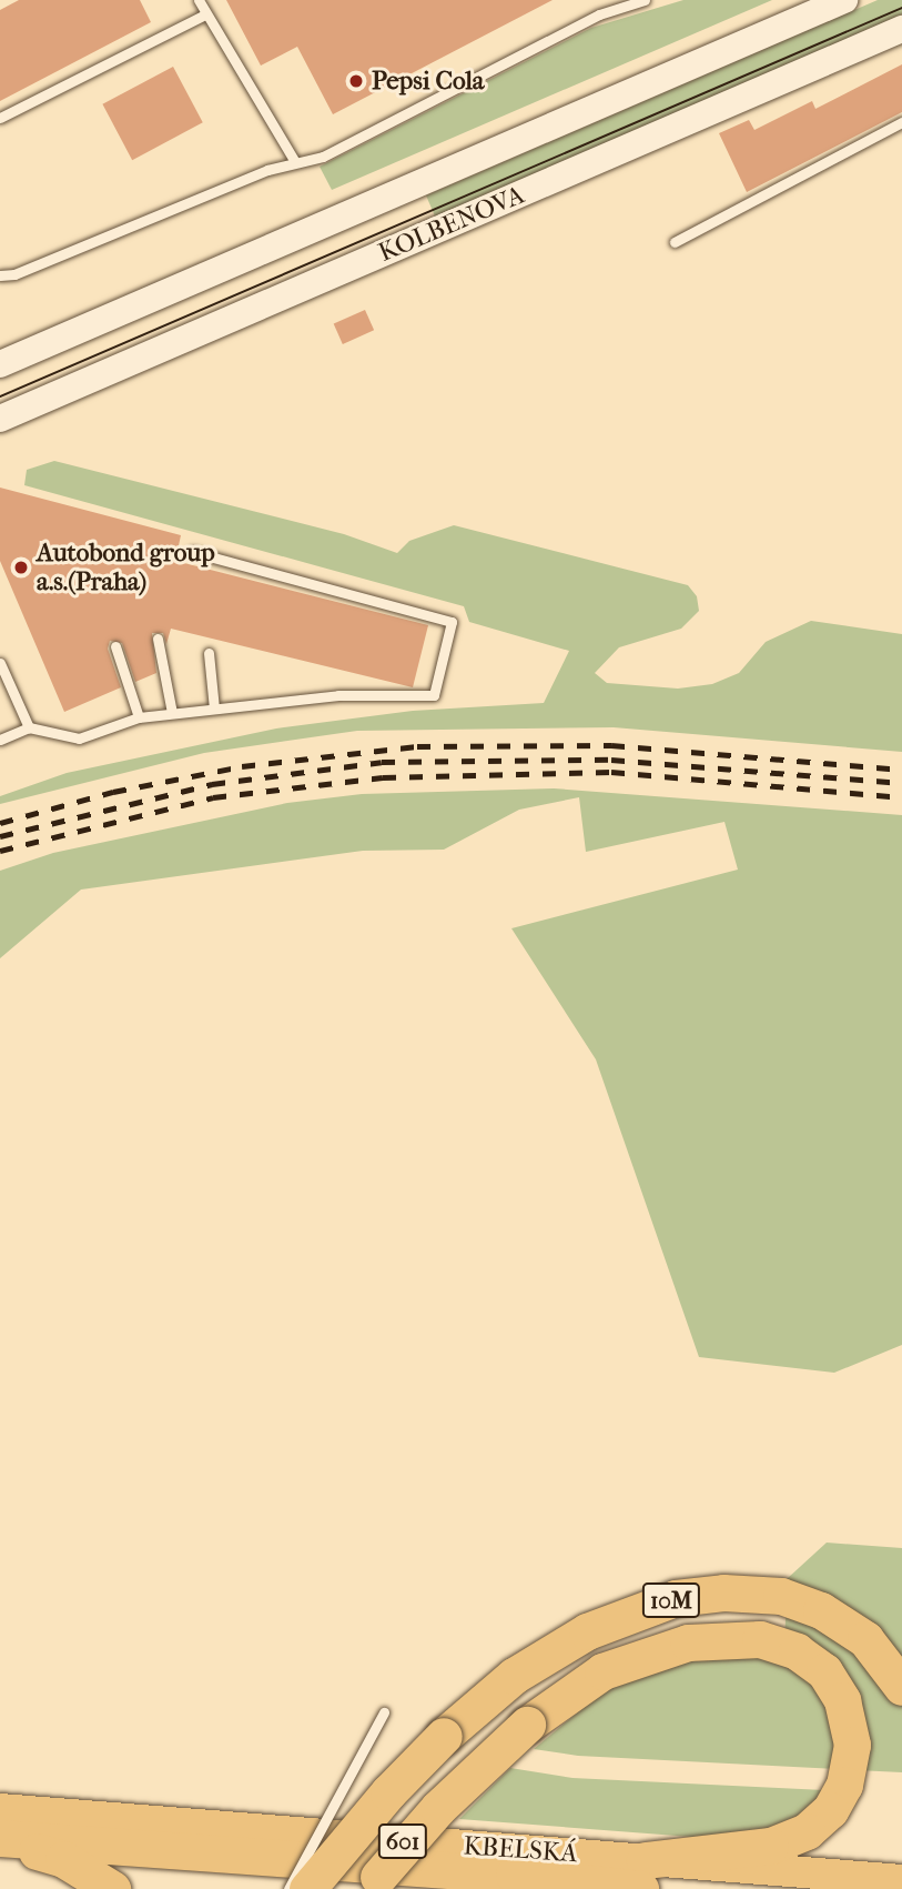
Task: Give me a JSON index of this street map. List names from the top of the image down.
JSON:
{
  "streets": {
    "highway": ["10M", "601", "KBELSKÁ"],
    "main road": ["KOLBENOVA"]
  },
  "crossings": [
    ["10M", "KBELSKÁ"]
  ],
  "places": ["Pepsi Cola", "Autobond group a.s.(Praha)"]
}
